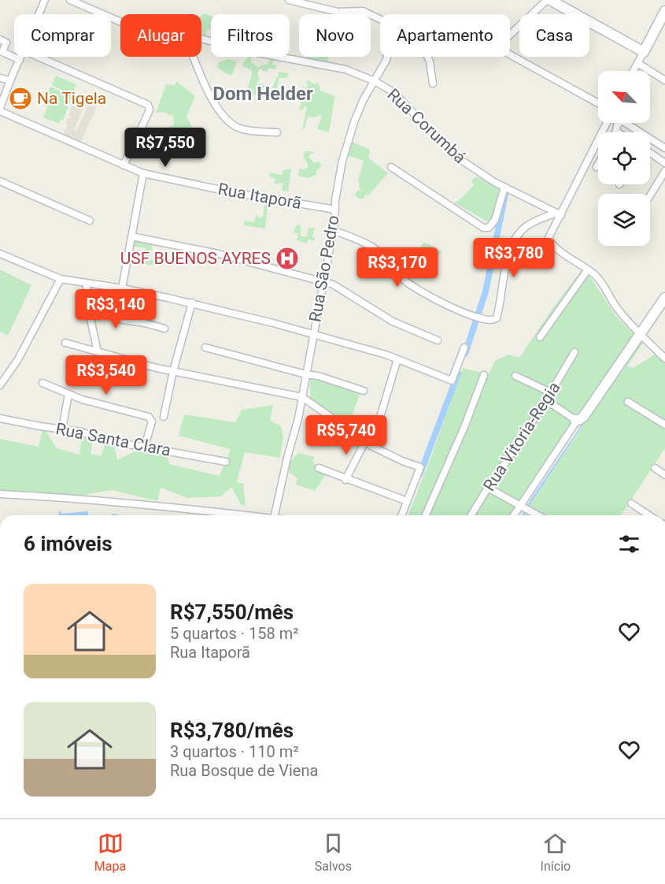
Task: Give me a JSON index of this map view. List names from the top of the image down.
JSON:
{
  "streets": {
    "street": [
      "Rua Corumbá",
      "Rua Itaporã",
      "Rua São Pedro",
      "Rua Vitoria-Regia",
      "Rua Santa Clara"
    ]
  },
  "crossings": [
    ["Rua Corumbá", "Rua São Pedro"],
    ["Rua Itaporã", "Rua São Pedro"]
  ],
  "districts": ["Dom Helder"],
  "places": {
    "cafe": ["Na Tigela"],
    "hospital": ["USF BUENOS AYRES"]
  },
  "north": "top left",
  "page": {
    "chip": [
      "Comprar",
      "Alugar",
      "Filtros",
      "Novo",
      "Apartamento",
      "Casa"
    ],
    "price": [
      "R$7,550",
      "R$3,780",
      "R$3,170",
      "R$3,140",
      "R$3,540",
      "R$5,740"
    ],
    "heading": "6 imóveis",
    "list": [
      {
        "name": "R$7,550/mês",
        "note": "5 quartos · 158 m² · Rua Itaporã"
      },
      {
        "name": "R$3,780/mês",
        "note": "3 quartos · 110 m² · Rua Bosque de Viena"
      }
    ],
    "tabs": ["Mapa", "Salvos", "Início"]
  }
}
